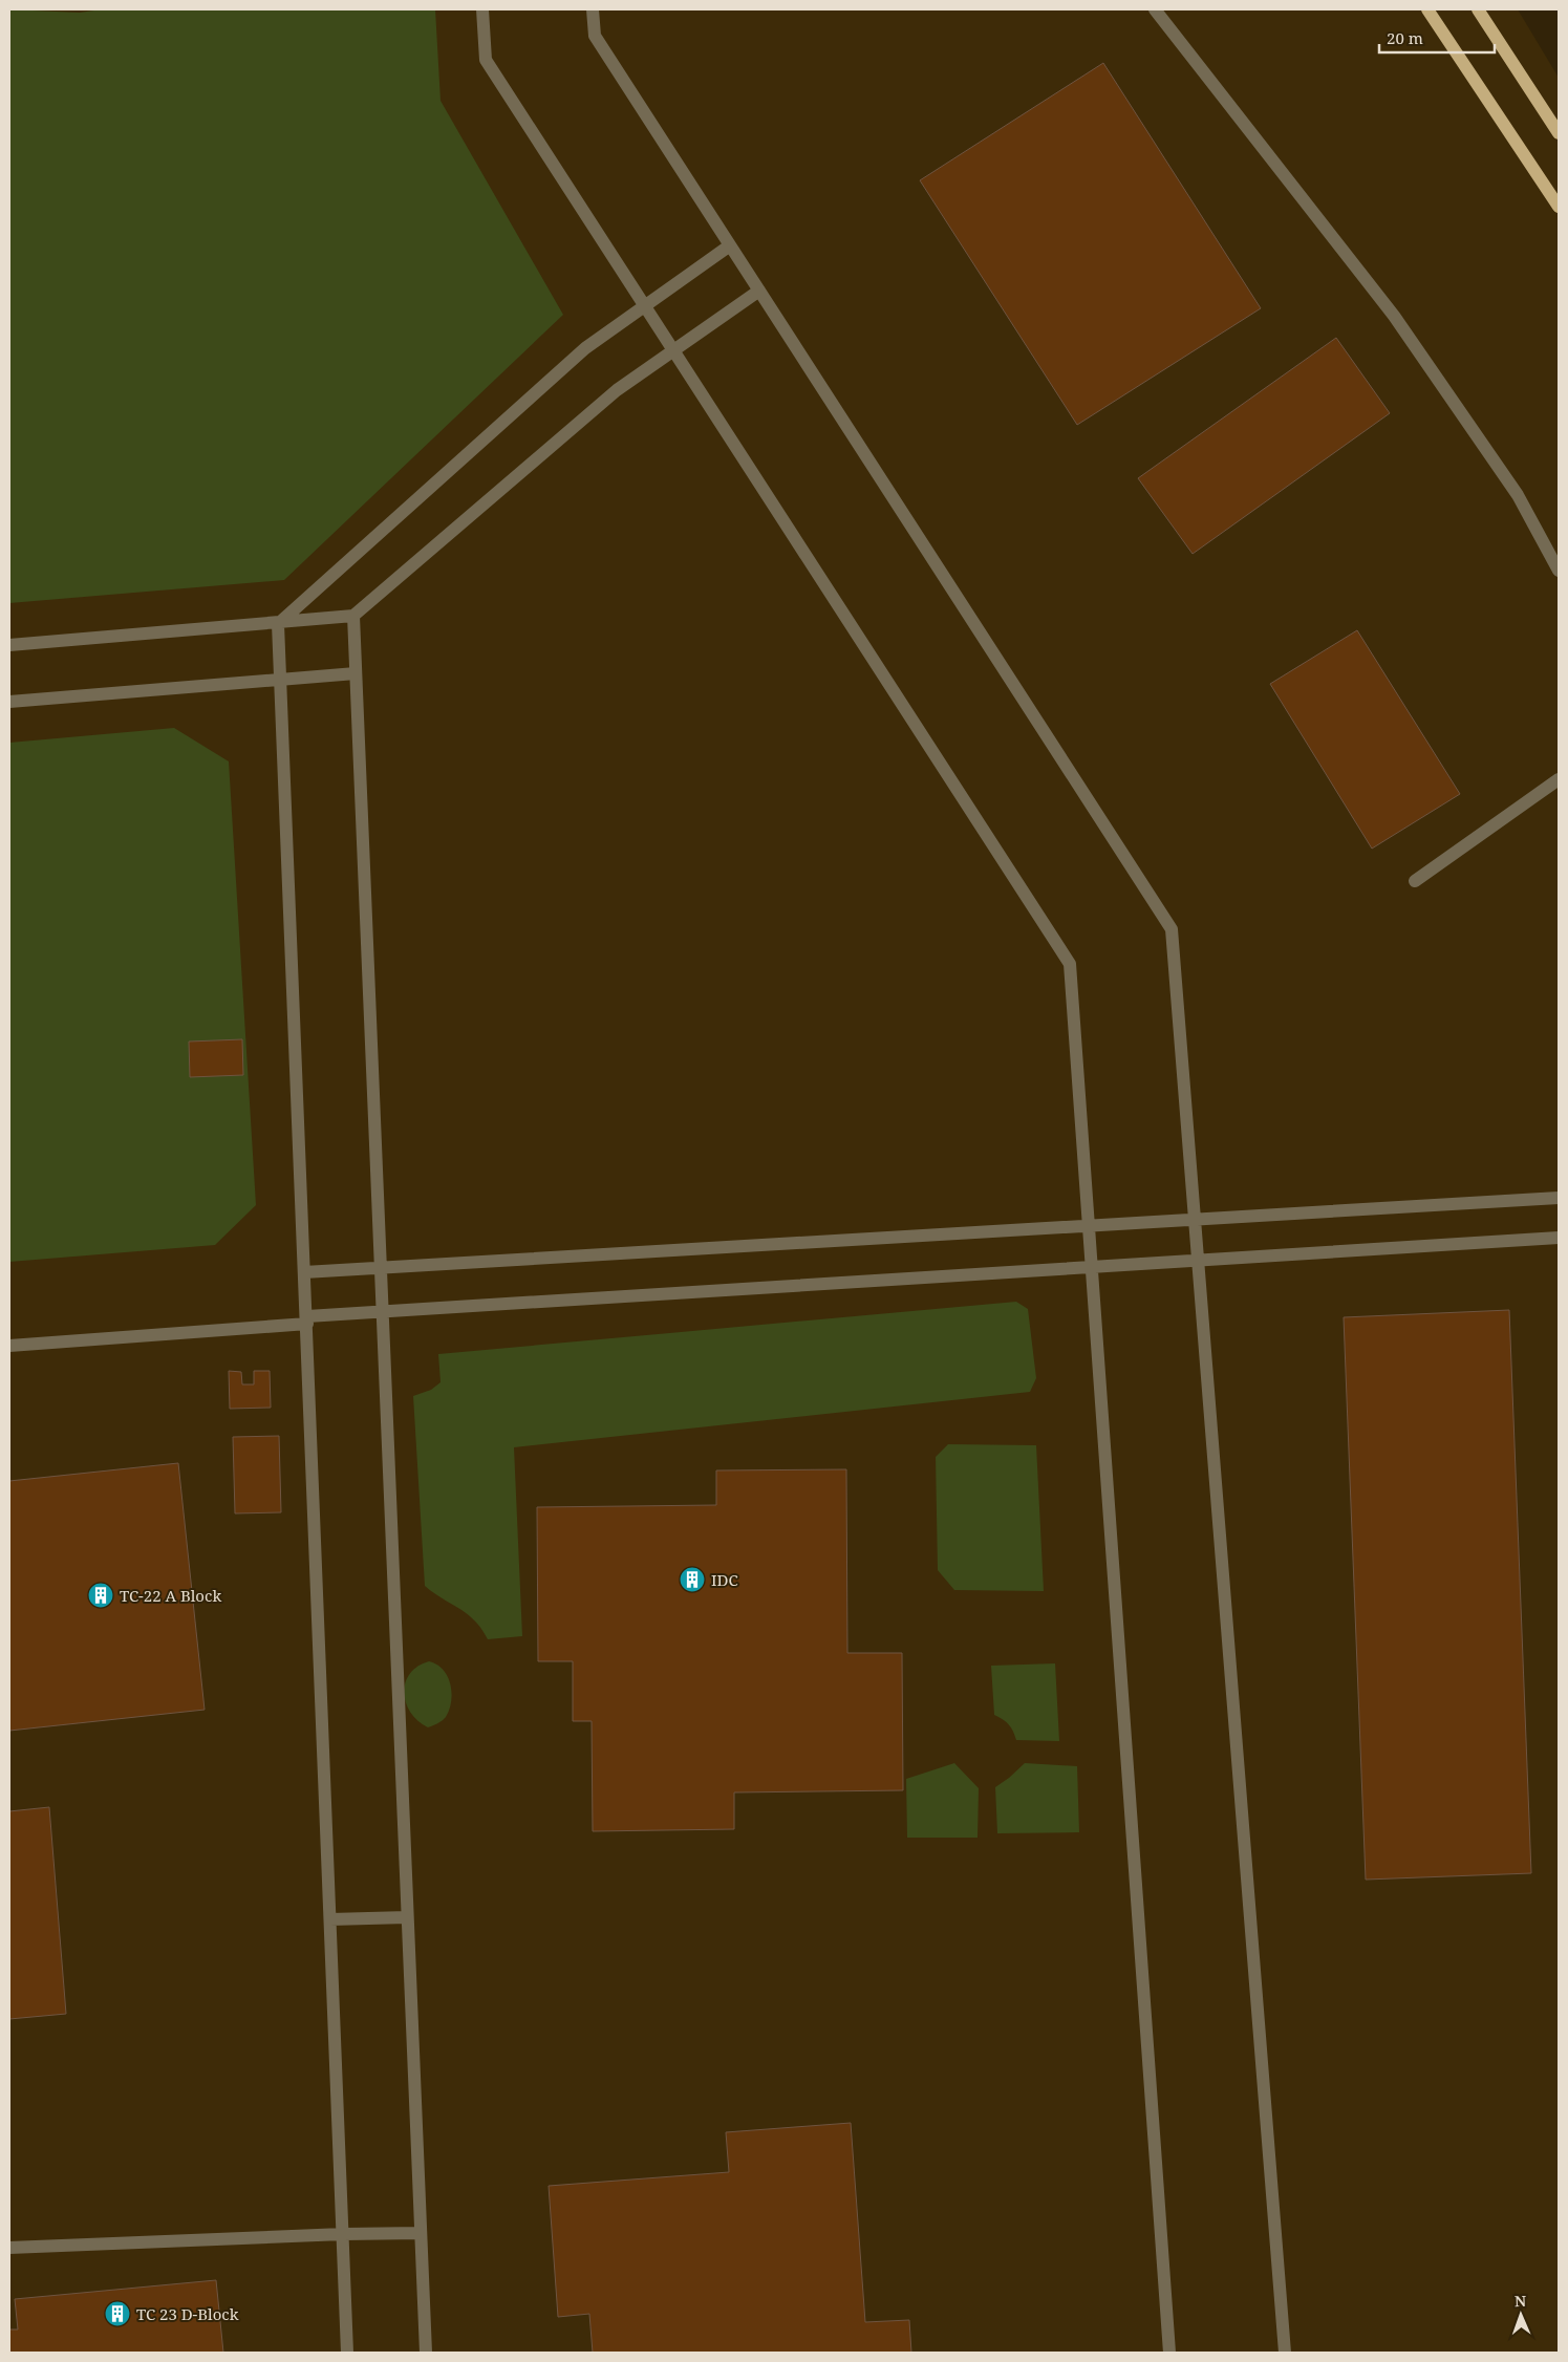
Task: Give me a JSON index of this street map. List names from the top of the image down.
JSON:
{
  "places": {
    "building": ["IDC", "TC-22 A Block", "TC 23 D-Block"]
  },
  "scale_bar": "20 m",
  "north": "top"
}
